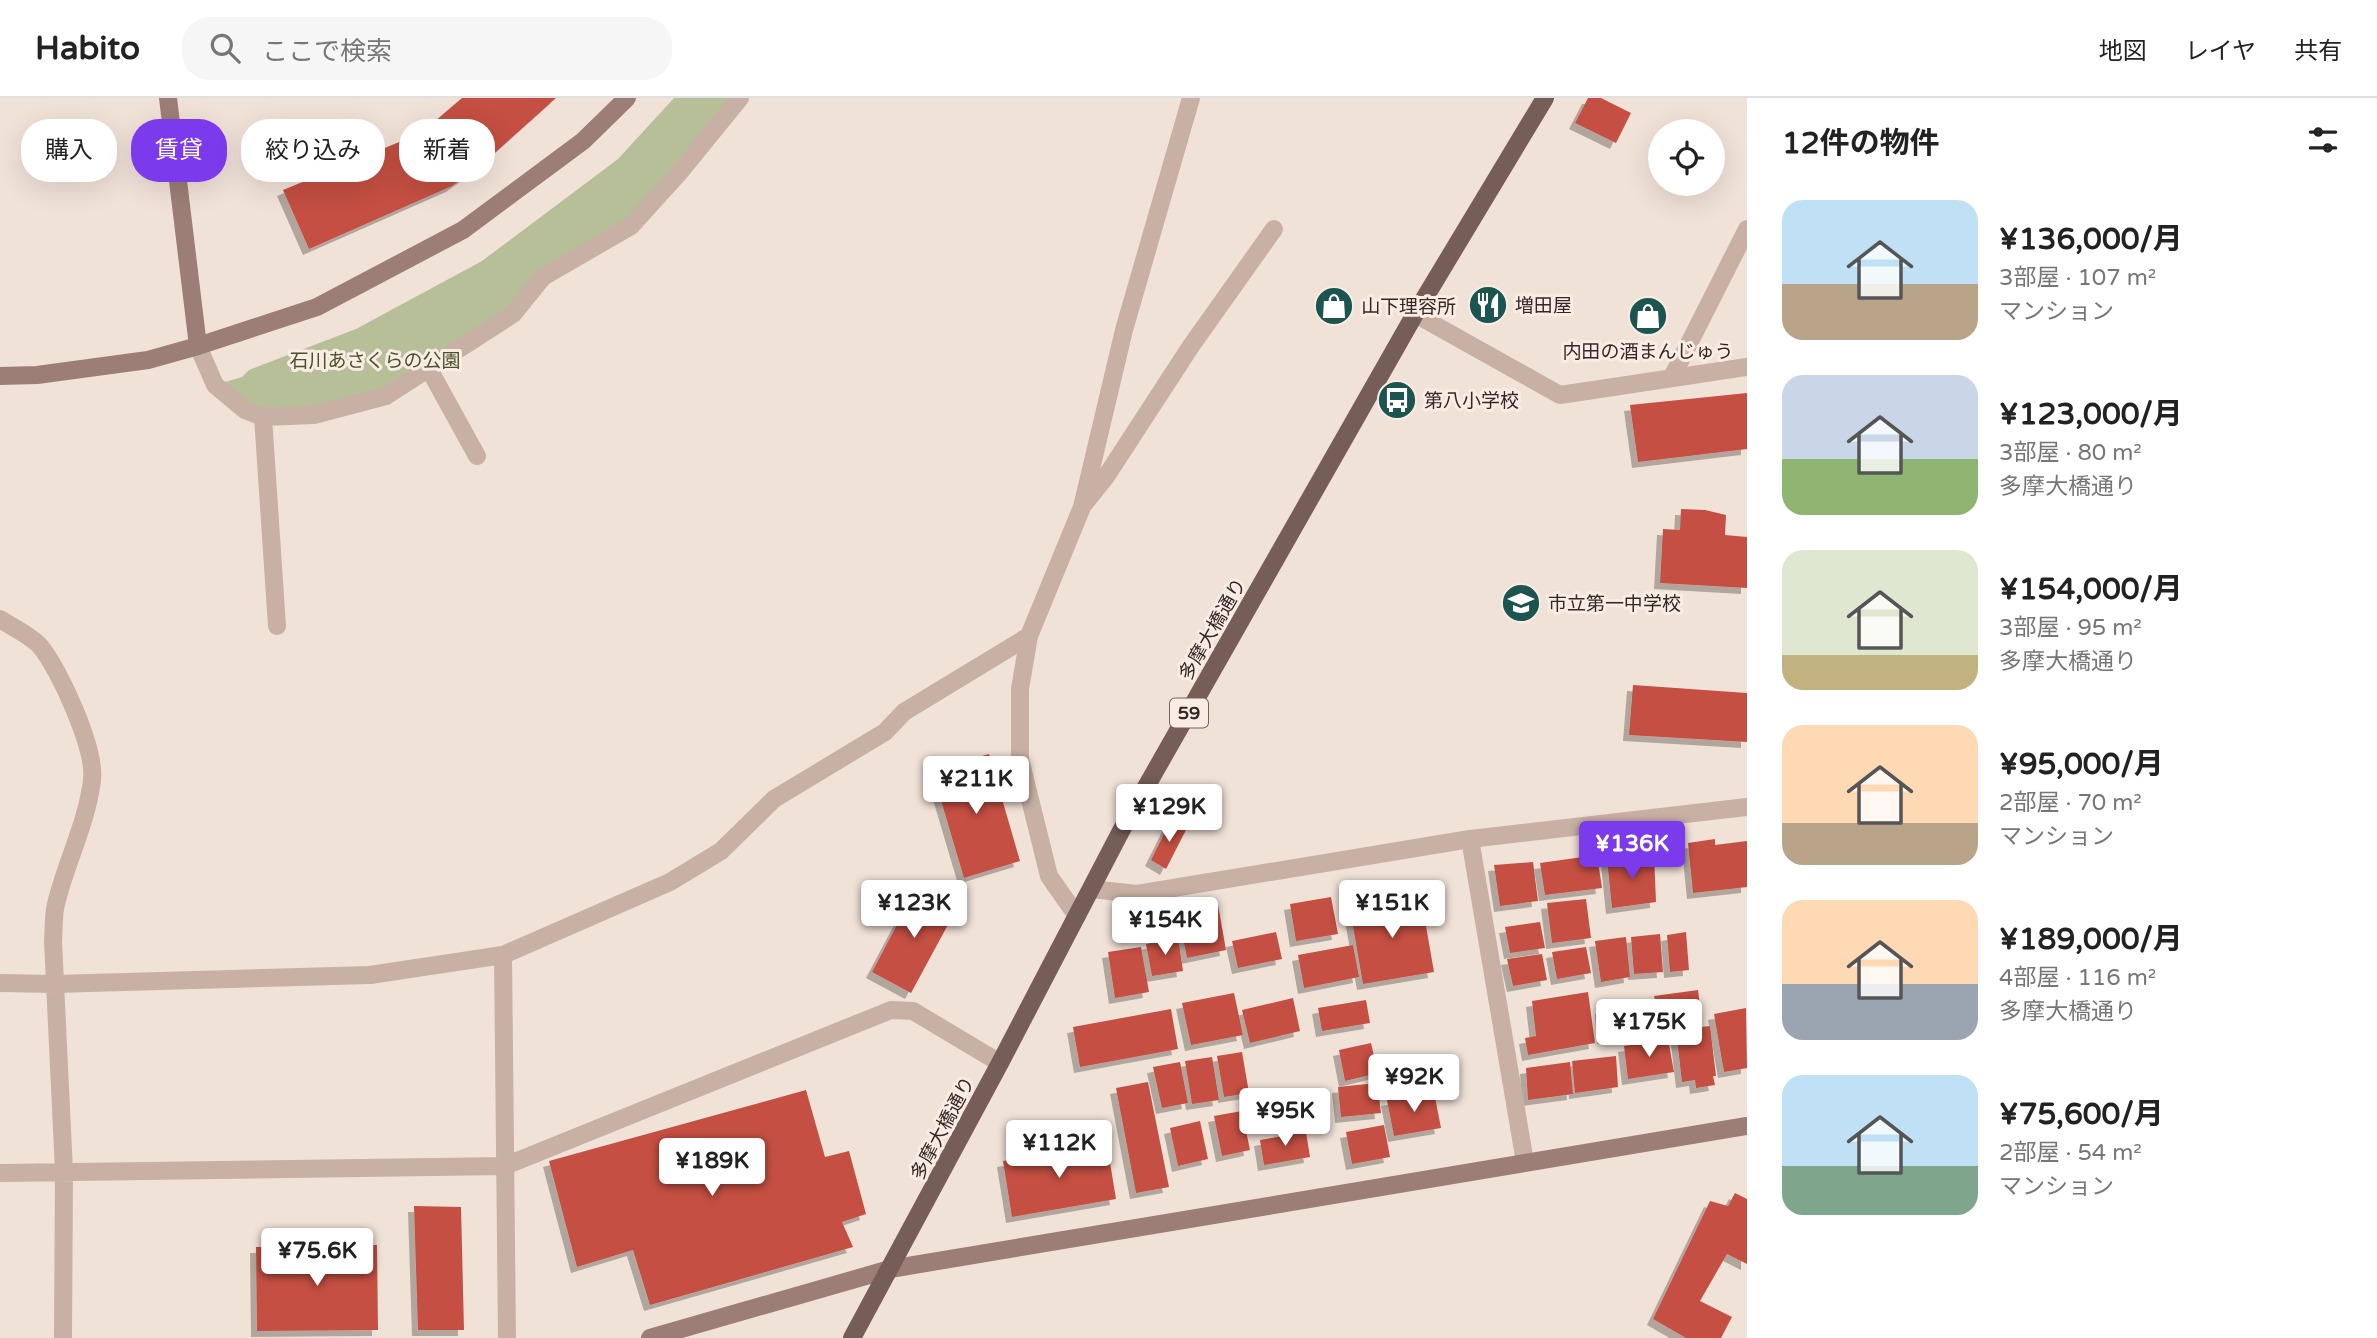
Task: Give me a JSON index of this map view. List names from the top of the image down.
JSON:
{
  "streets": {
    "main road": ["多摩大橋通り", "59"]
  },
  "parks": ["石川あさくらの公園"],
  "places": {
    "restaurant": ["増田屋"],
    "shop": ["山下理容所", "内田の酒まんじゅう"],
    "bus stop": ["第八小学校"],
    "school or university": ["市立第一中学校"]
  },
  "page": {
    "header": "Habito",
    "search": "ここで検索",
    "nav": ["地図", "レイヤ", "共有"],
    "heading": "12件の物件",
    "chip": [
      "購入",
      "賃貸",
      "絞り込み",
      "新着"
    ],
    "list": [
      {
        "name": "¥136,000/月",
        "note": "3部屋 · 107 m² · マンション"
      },
      {
        "name": "¥123,000/月",
        "note": "3部屋 · 80 m² · 多摩大橋通り"
      },
      {
        "name": "¥154,000/月",
        "note": "3部屋 · 95 m² · 多摩大橋通り"
      },
      {
        "name": "¥95,000/月",
        "note": "2部屋 · 70 m² · マンション"
      },
      {
        "name": "¥189,000/月",
        "note": "4部屋 · 116 m² · 多摩大橋通り"
      },
      {
        "name": "¥75,600/月",
        "note": "2部屋 · 54 m² · マンション"
      }
    ],
    "price": [
      "¥211K",
      "¥129K",
      "¥136K",
      "¥123K",
      "¥151K",
      "¥154K",
      "¥175K",
      "¥92K",
      "¥95K",
      "¥112K",
      "¥189K",
      "¥75.6K"
    ]
  }
}
